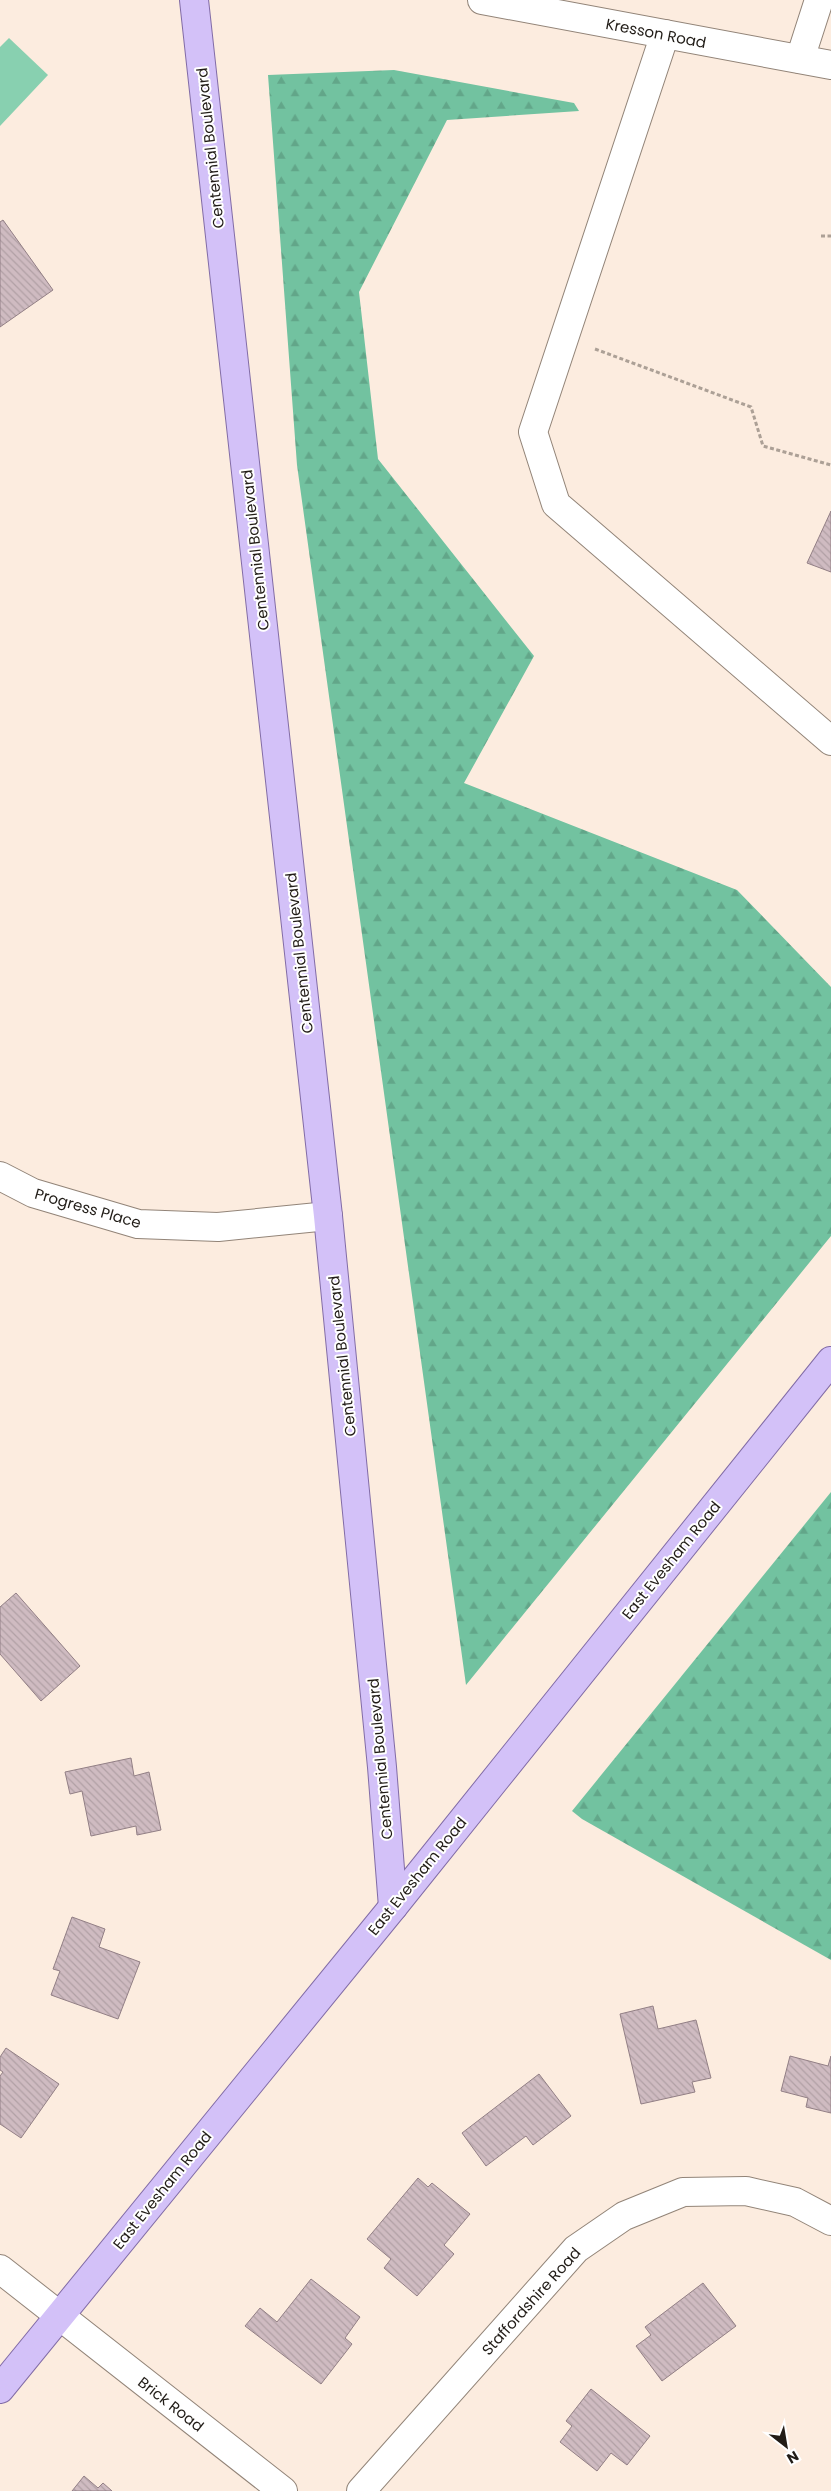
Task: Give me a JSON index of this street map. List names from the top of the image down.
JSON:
{
  "streets": {
    "main road": ["Centennial Boulevard", "East Evesham Road"],
    "street": [
      "Kresson Road",
      "Progress Place",
      "Staffordshire Road",
      "Brick Road"
    ]
  },
  "crossings": [
    ["Centennial Boulevard", "Progress Place"],
    ["Centennial Boulevard", "East Evesham Road"],
    ["East Evesham Road", "Brick Road"]
  ],
  "north": "bottom right"
}
